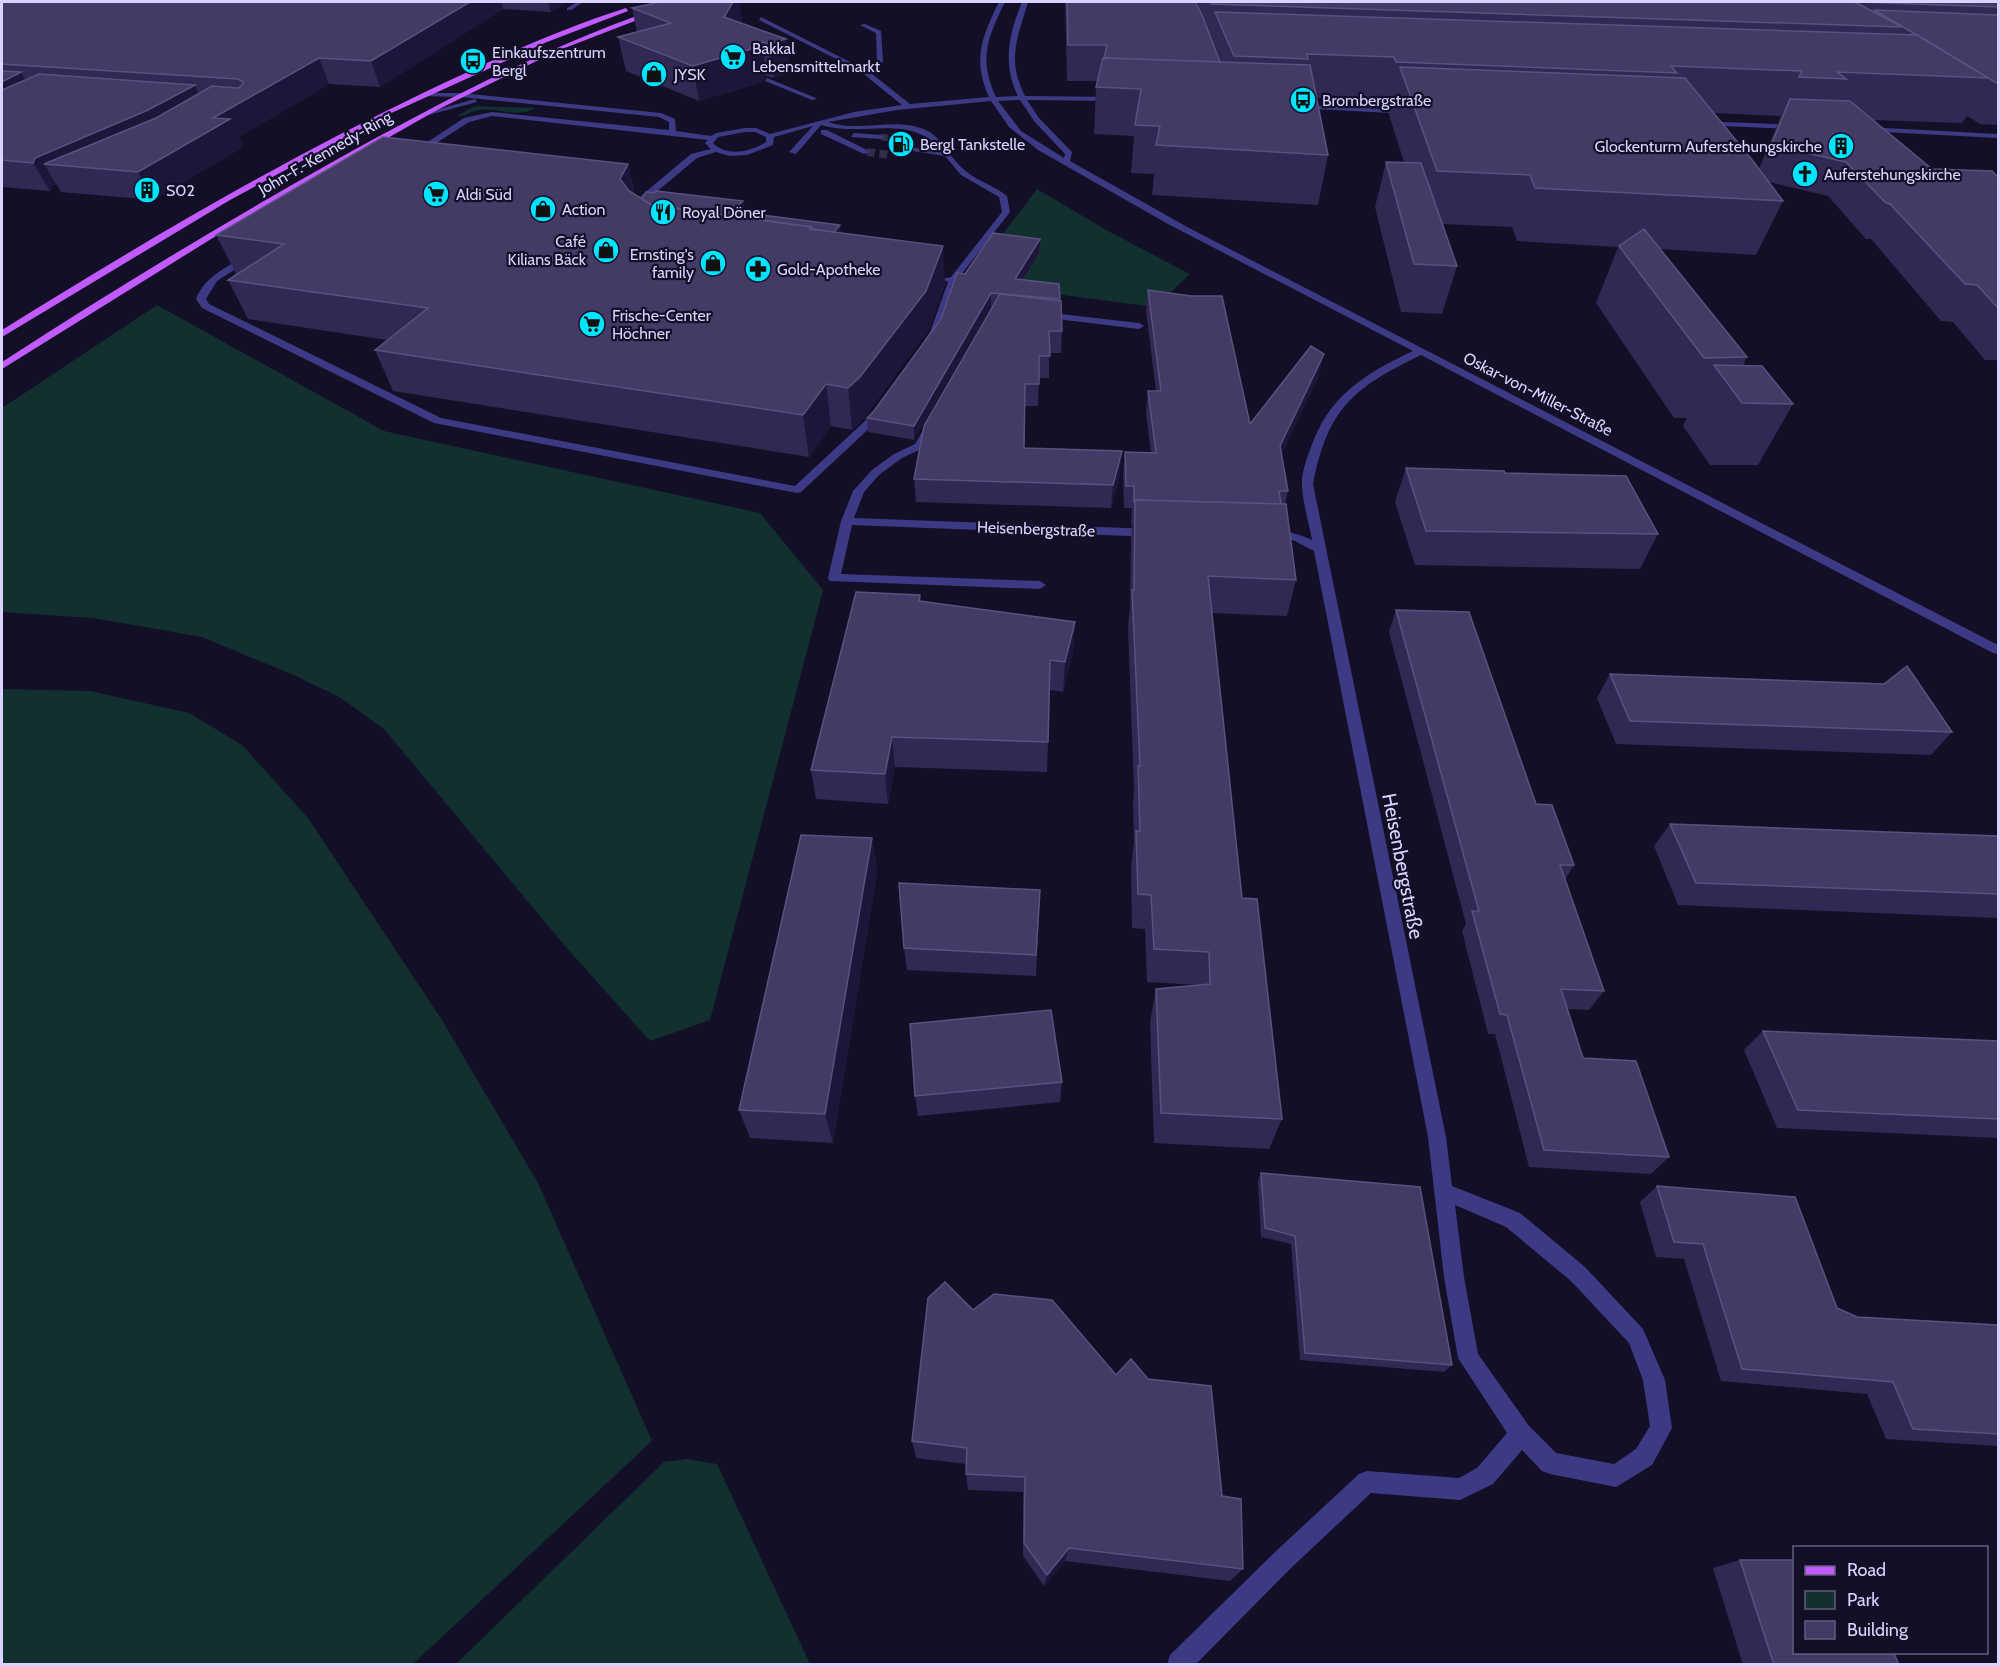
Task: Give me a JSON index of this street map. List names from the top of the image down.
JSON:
{
  "streets": {
    "main road": ["John-F.-Kennedy-Ring"],
    "street": ["Oskar-von-Miller-Straße", "Heisenbergstraße"]
  },
  "crossings": [
    ["Oskar-von-Miller-Straße", "Heisenbergstraße"]
  ],
  "places": {
    "supermarket": ["Bakkal Lebensmittelmarkt", "Aldi Süd", "Frische-Center Höchner"],
    "bus stop": ["Einkaufszentrum Bergl", "Brombergstraße"],
    "shop": [
      "JYSK",
      "Action",
      "Café Kilians Bäck",
      "Ernsting's family"
    ],
    "fuel station": ["Bergl Tankstelle"],
    "building": ["Glockenturm Auferstehungskirche", "S02"],
    "church": ["Auferstehungskirche"],
    "restaurant": ["Royal Döner"],
    "pharmacy": ["Gold-Apotheke"]
  },
  "legend": ["Road", "Park", "Building"]
}
